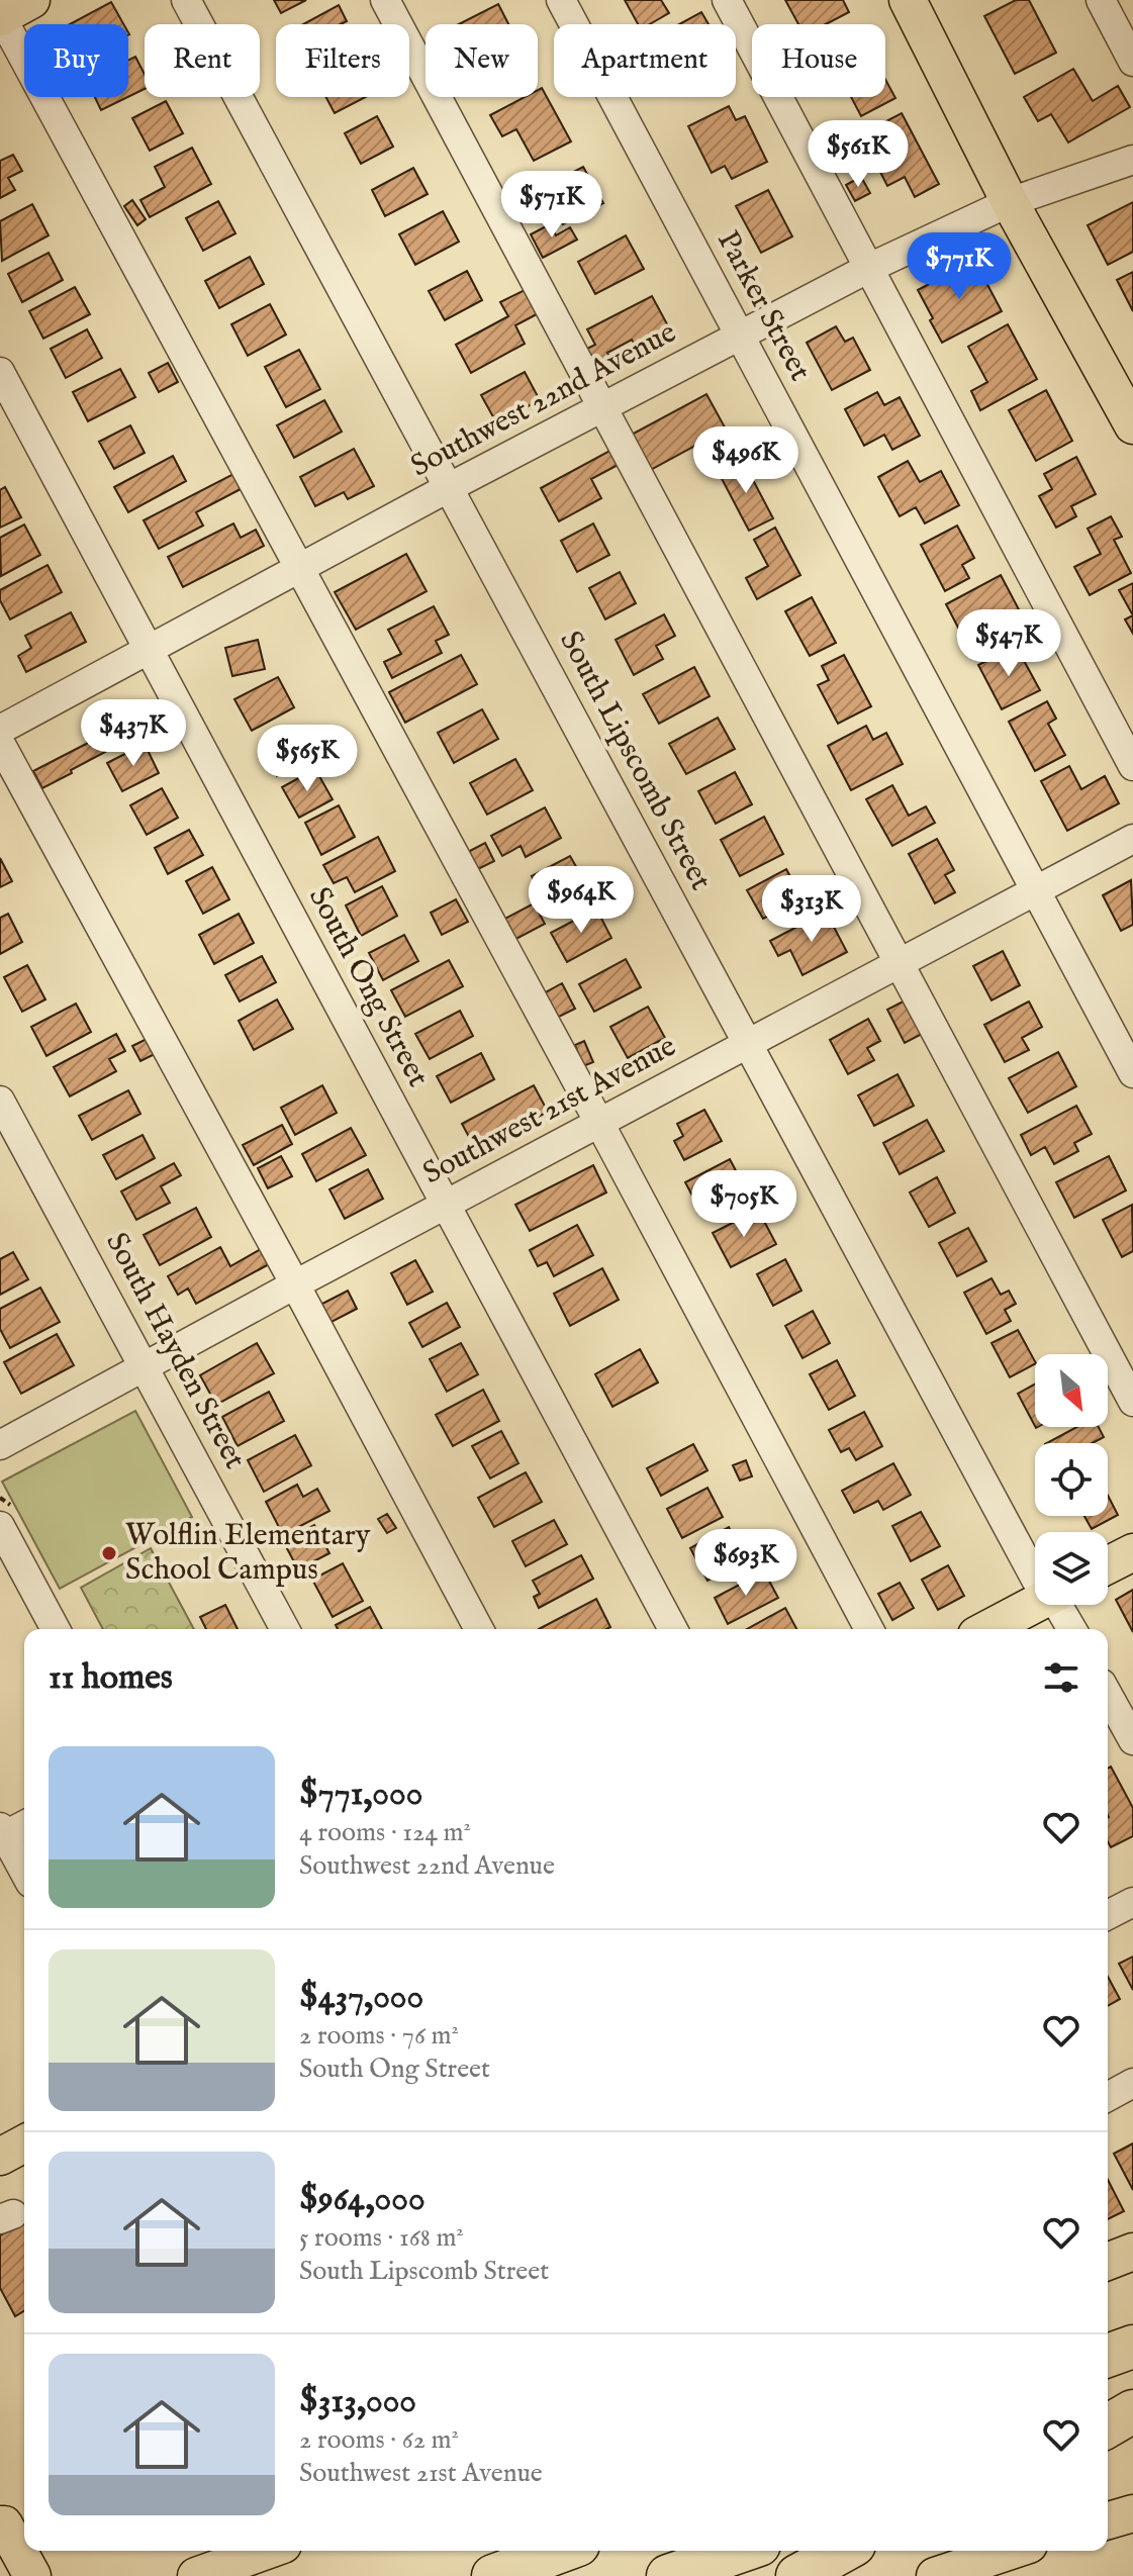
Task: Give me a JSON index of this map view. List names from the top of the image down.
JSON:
{
  "streets": {
    "street": [
      "Parker Street",
      "Southwest 22nd Avenue",
      "South Lipscomb Street",
      "South Ong Street",
      "Southwest 21st Avenue",
      "South Hayden Street"
    ]
  },
  "crossings": [
    ["Parker Street", "Southwest 22nd Avenue"],
    ["Parker Street", "Southwest 21st Avenue"],
    ["Southwest 22nd Avenue", "South Lipscomb Street"],
    ["Southwest 22nd Avenue", "South Ong Street"],
    ["South Lipscomb Street", "Southwest 21st Avenue"],
    ["South Ong Street", "Southwest 21st Avenue"],
    ["Southwest 21st Avenue", "South Hayden Street"]
  ],
  "places": ["Wolflin Elementary School Campus"],
  "north": "bottom right",
  "page": {
    "chip": [
      "Buy",
      "Rent",
      "Filters",
      "New",
      "Apartment",
      "House"
    ],
    "price": [
      "$561K",
      "$571K",
      "$771K",
      "$496K",
      "$547K",
      "$437K",
      "$565K",
      "$964K",
      "$313K",
      "$705K",
      "$693K"
    ],
    "heading": "11 homes",
    "list": [
      {
        "name": "$771,000",
        "note": "4 rooms · 124 m² · Southwest 22nd Avenue"
      },
      {
        "name": "$437,000",
        "note": "2 rooms · 76 m² · South Ong Street"
      },
      {
        "name": "$964,000",
        "note": "5 rooms · 168 m² · South Lipscomb Street"
      },
      {
        "name": "$313,000",
        "note": "2 rooms · 62 m² · Southwest 21st Avenue"
      }
    ]
  }
}
